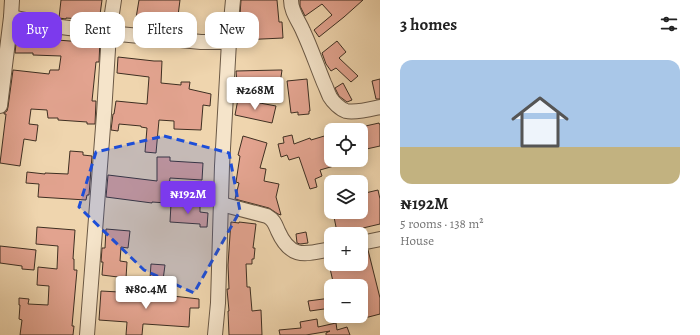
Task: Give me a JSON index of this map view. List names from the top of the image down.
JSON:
{
  "page": {
    "heading": "3 homes",
    "chip": [
      "Buy",
      "Rent",
      "Filters",
      "New"
    ],
    "list": [
      {
        "name": "₦192M",
        "note": "5 rooms · 138 m² · House"
      }
    ],
    "price": ["₦268M", "₦192M", "₦80.4M"],
    "map_buttons": ["+", "−"]
  }
}
